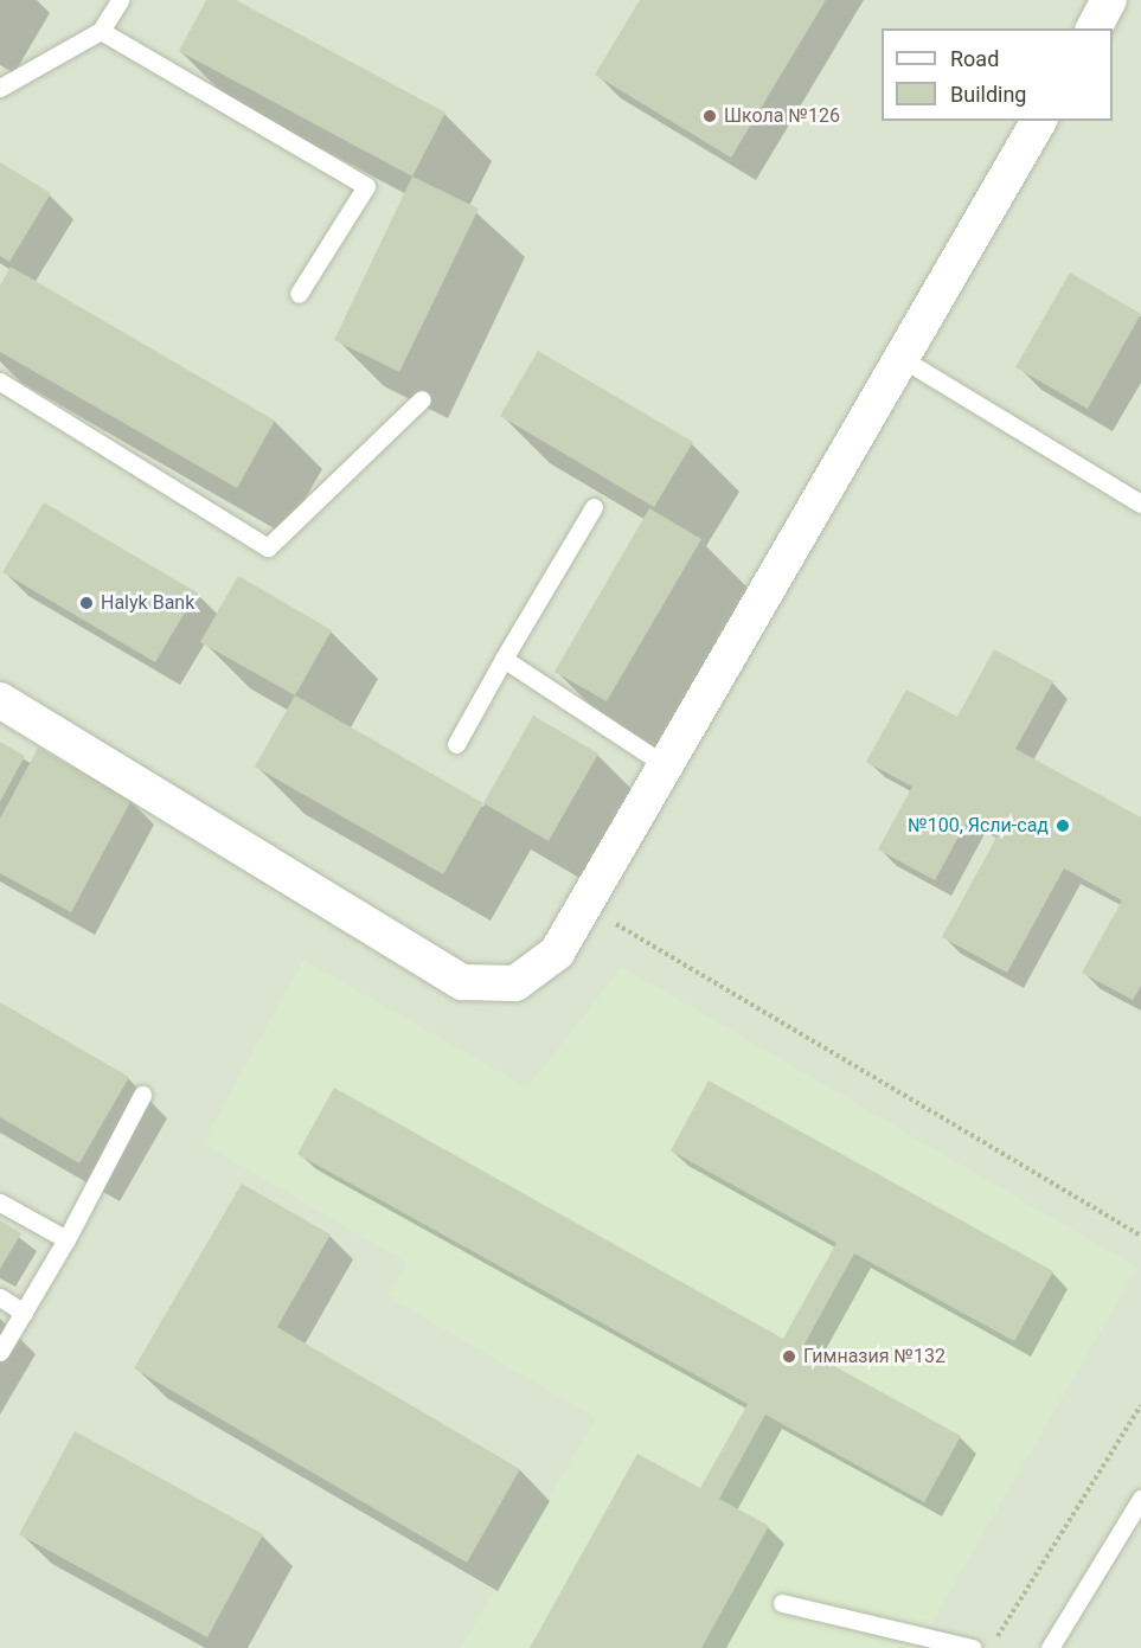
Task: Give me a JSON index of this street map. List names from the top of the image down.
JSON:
{
  "places": [
    "Школа №126",
    "Halyk Bank",
    "№100, Ясли-сад",
    "Гимназия №132"
  ],
  "legend": ["Road", "Building"]
}
